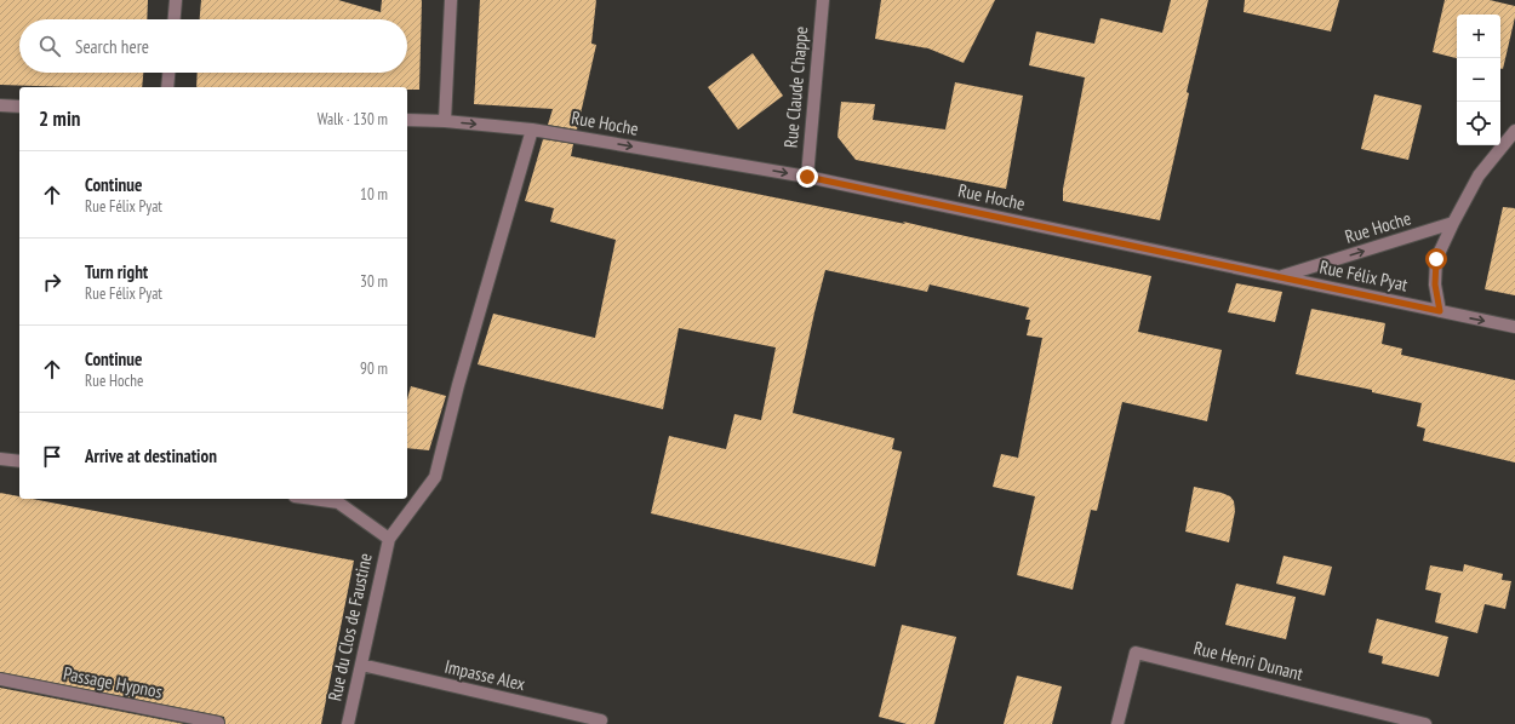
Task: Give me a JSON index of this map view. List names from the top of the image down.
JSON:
{
  "streets": {
    "street": [
      "Rue Claude Chappe",
      "Rue Hoche",
      "Rue Félix Pyat",
      "Rue du Clos de Faustine",
      "Rue Henri Dunant",
      "Impasse Alex",
      "Passage Hypnos"
    ]
  },
  "crossings": [
    ["Rue Claude Chappe", "Rue Hoche"],
    ["Rue Hoche", "Rue Félix Pyat"],
    ["Rue Hoche", "Rue du Clos de Faustine"],
    ["Rue du Clos de Faustine", "Impasse Alex"]
  ],
  "one_way": ["Rue Hoche"],
  "page": {
    "map_buttons": ["+", "−"],
    "search": "Search here",
    "heading": ["2 min", "Walk · 130 m"],
    "list": [
      ["Continue", "Rue Félix Pyat", "10 m"],
      ["Turn right", "Rue Félix Pyat", "30 m"],
      ["Continue", "Rue Hoche", "90 m"],
      "Arrive at destination"
    ]
  }
}
